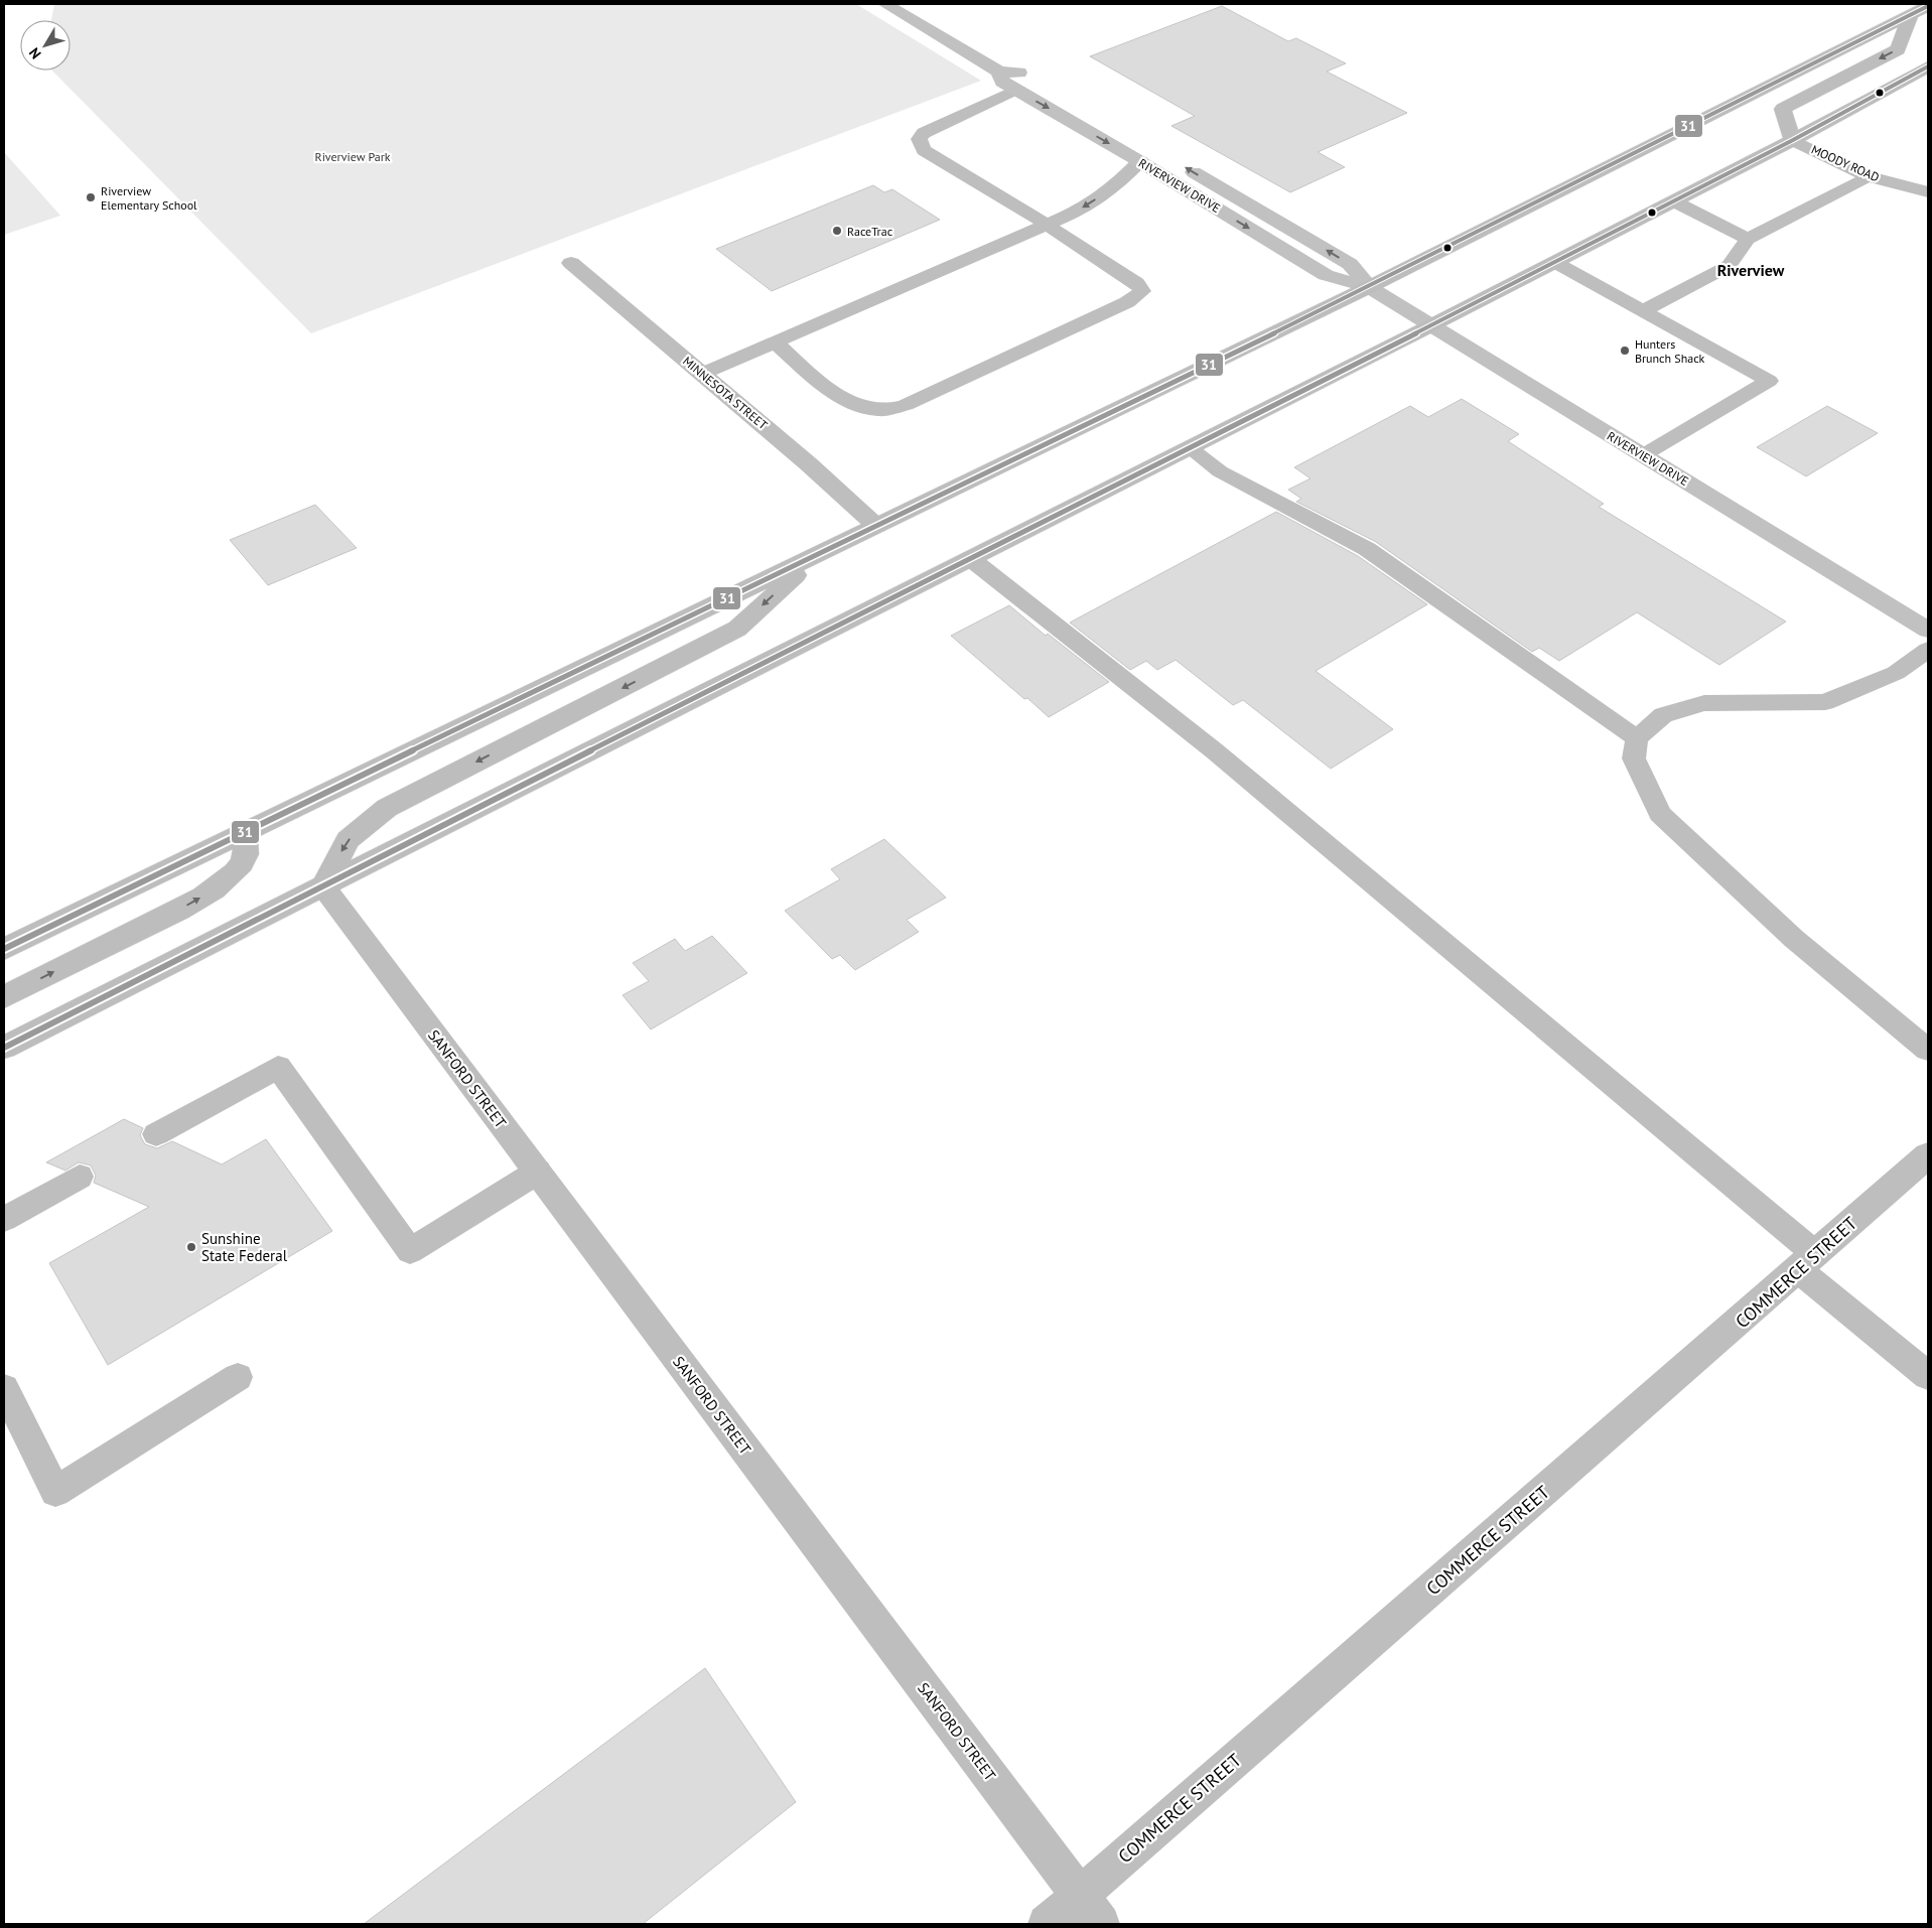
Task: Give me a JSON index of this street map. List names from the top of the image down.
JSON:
{
  "streets": {
    "street": [
      "MOODY ROAD",
      "RIVERVIEW DRIVE",
      "MINNESOTA STREET",
      "SANFORD STREET",
      "COMMERCE STREET"
    ]
  },
  "crossings": [
    ["SANFORD STREET", "COMMERCE STREET"]
  ],
  "districts": ["Riverview"],
  "parks": ["Riverview Park"],
  "places": [
    "Riverview Elementary School",
    "RaceTrac",
    "Hunters Brunch Shack",
    "Sunshine State Federal"
  ],
  "lines": ["transit line 31"],
  "north": "bottom left"
}
